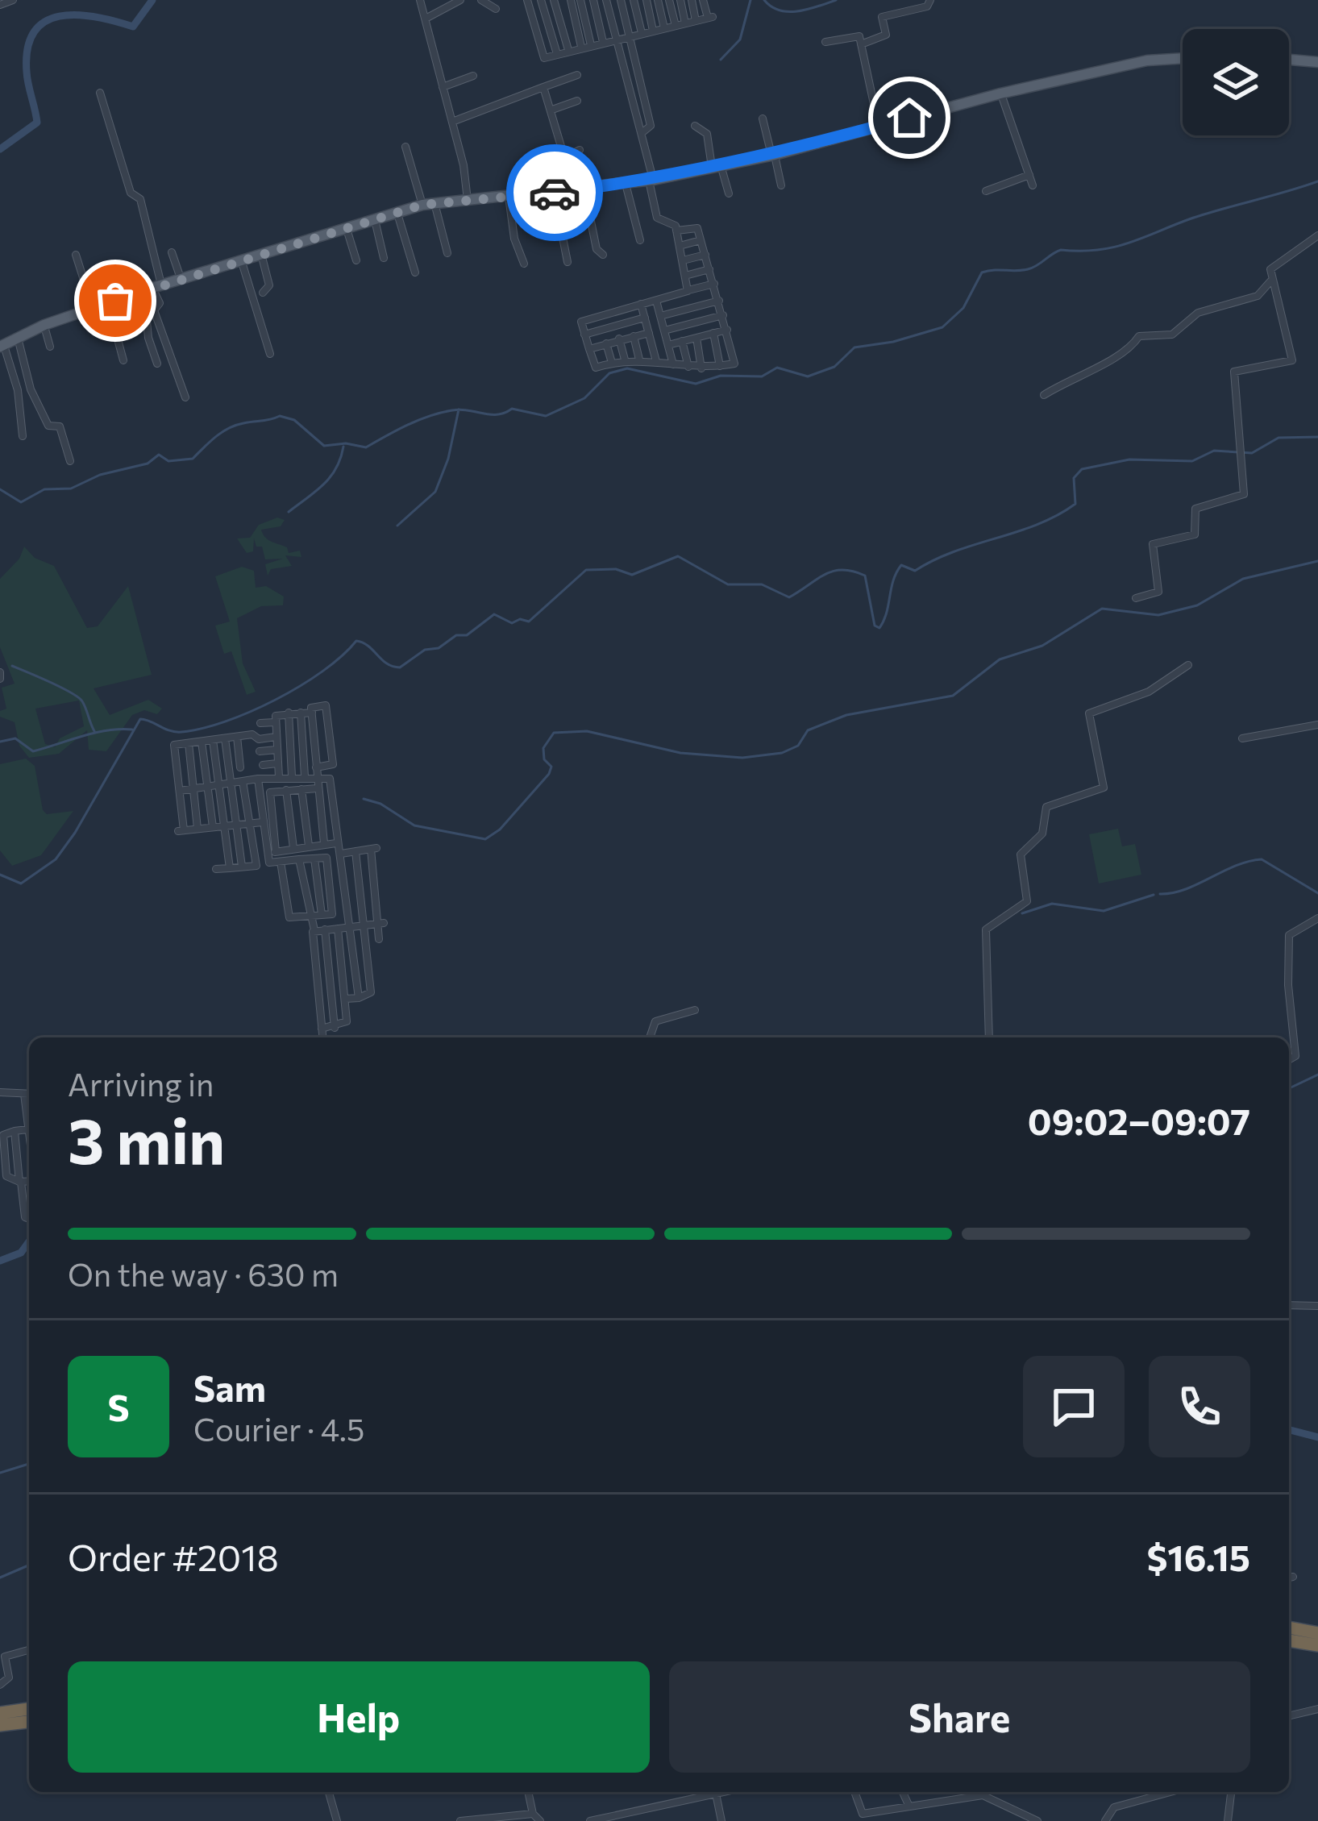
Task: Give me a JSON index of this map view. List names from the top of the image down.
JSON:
{
  "page": {
    "heading": ["3 min", "Arriving in", "09:02–09:07"],
    "panel": [
      "Sam",
      "Courier · 4.5",
      "Order #2018",
      "$16.15"
    ],
    "bar": "On the way · 630 m",
    "round": "S",
    "buttons": ["Help", "Share"]
  }
}
